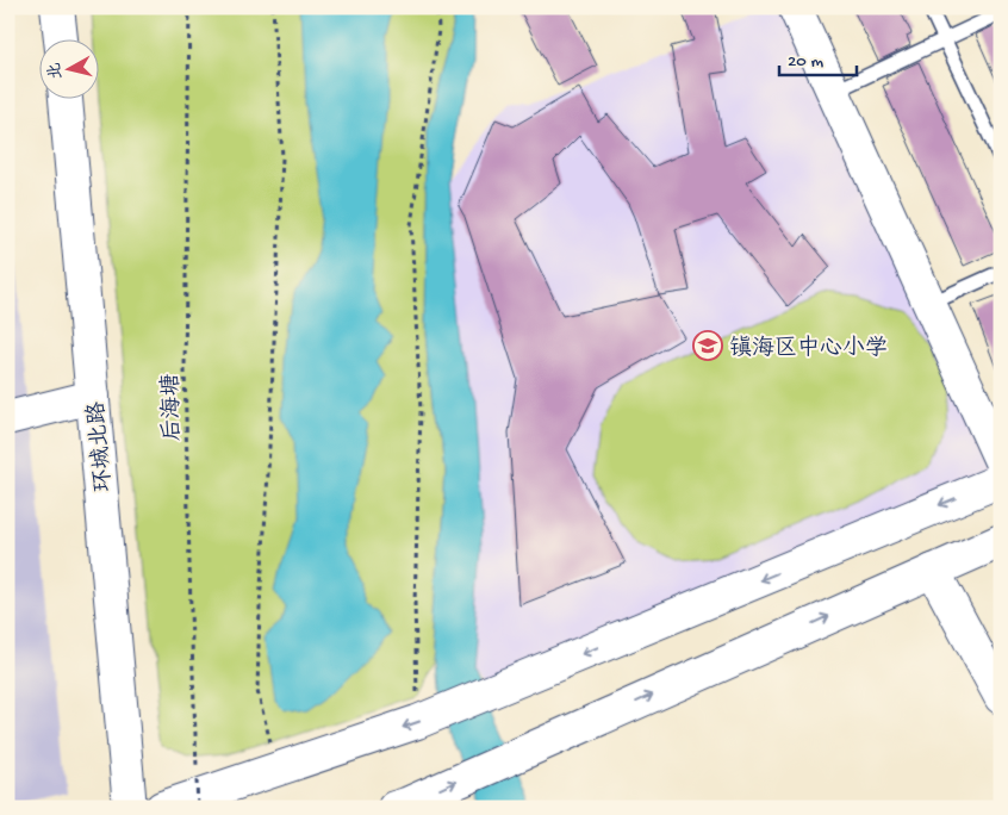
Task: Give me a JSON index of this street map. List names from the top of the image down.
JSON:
{
  "streets": {
    "street": ["环城北路"],
    "path": ["后海塘"]
  },
  "places": {
    "school or university": ["镇海区中心小学"]
  },
  "scale_bar": "20 m",
  "north": "left"
}
